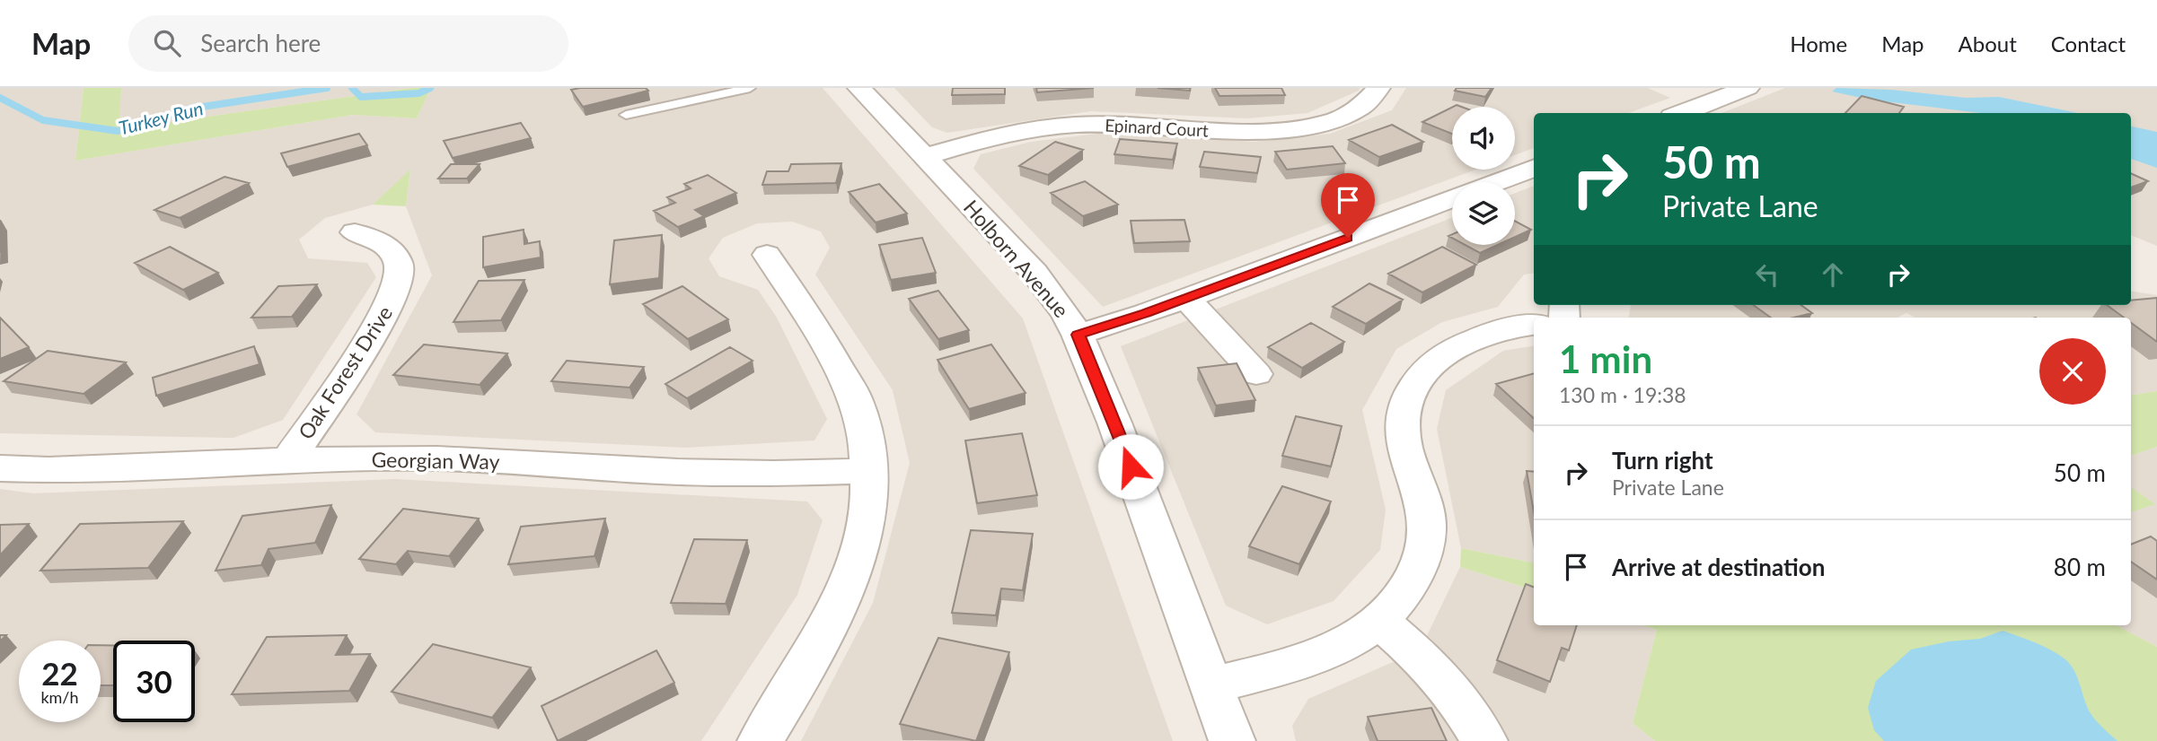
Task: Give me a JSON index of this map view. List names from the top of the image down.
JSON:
{
  "streets": {
    "street": [
      "Epinard Court",
      "Holborn Avenue",
      "Oak Forest Drive",
      "Georgian Way"
    ]
  },
  "crossings": [
    ["Epinard Court", "Holborn Avenue"],
    ["Oak Forest Drive", "Georgian Way"]
  ],
  "water": ["Turkey Run"],
  "page": {
    "header": "Map",
    "search": "Search here",
    "nav": [
      "Home",
      "Map",
      "About",
      "Contact"
    ],
    "turn": ["50 m", "Private Lane"],
    "heading": ["1 min", "130 m · 19:38"],
    "list": [
      {
        "name": "Turn right",
        "note": "Private Lane",
        "value": "50 m"
      },
      {
        "name": "Arrive at destination",
        "value": "80 m"
      }
    ],
    "speed": "22 km/h",
    "limit": "30"
  }
}
